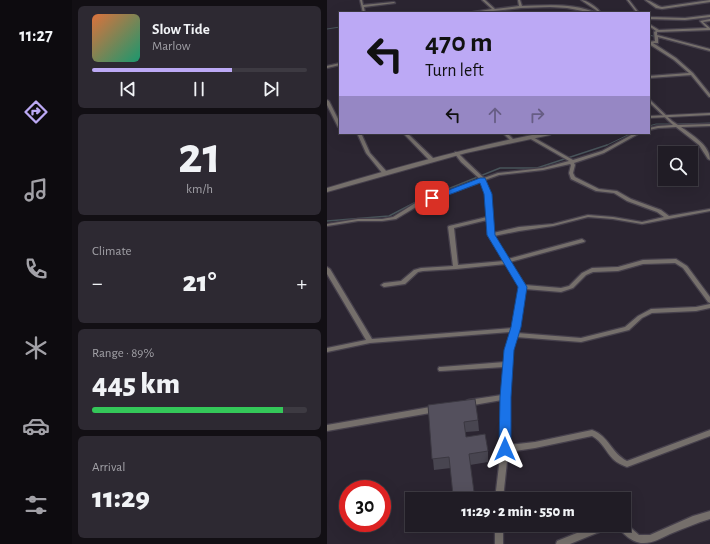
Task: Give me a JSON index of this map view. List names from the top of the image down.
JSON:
{
  "page": {
    "tabs": "11:27",
    "turn": ["470 m", "Turn left"],
    "song": ["Slow Tide", "Marlow"],
    "tile": [
      ["21", "km/h"],
      "Climate",
      ["Range · 89%", "445 km"],
      ["Arrival", "11:29"]
    ],
    "heat": ["−", "21°", "+"],
    "limit": "30",
    "trip": "11:29 · 2 min · 550 m"
  }
}
